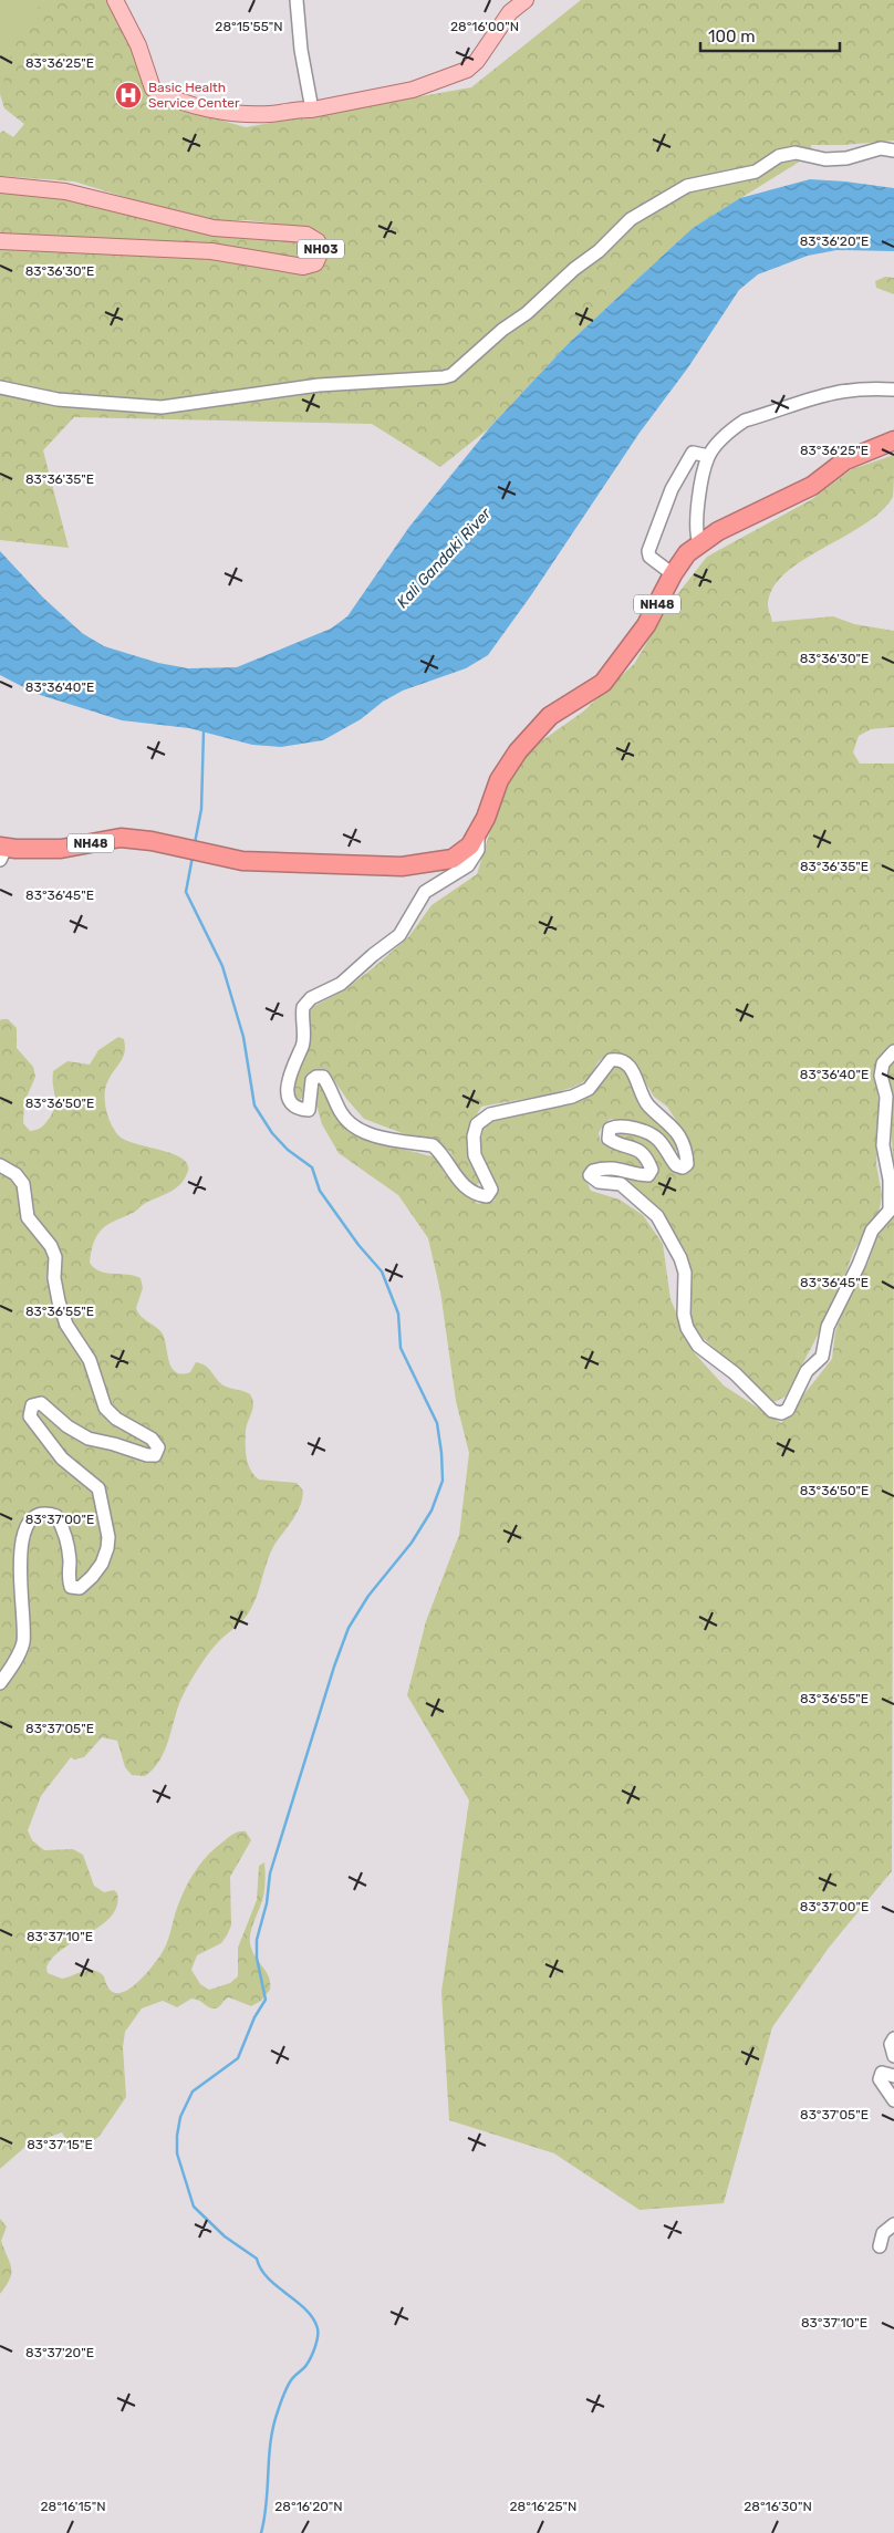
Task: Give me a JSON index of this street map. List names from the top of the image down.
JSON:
{
  "streets": {
    "highway": ["NH48"],
    "main road": ["NH03"]
  },
  "water": ["Kali Gandaki River"],
  "places": {
    "hospital": ["Basic Health Service Center"]
  },
  "scale_bar": "100 m",
  "coordinates": [
    "28°15'55\"N",
    "28°16'00\"N",
    "83°36'25\"E",
    "83°36'20\"E",
    "83°36'30\"E",
    "83°36'35\"E",
    "83°36'40\"E",
    "83°36'45\"E",
    "83°36'50\"E",
    "83°36'55\"E",
    "83°37'00\"E",
    "83°37'05\"E",
    "83°37'10\"E",
    "83°37'15\"E",
    "83°37'20\"E",
    "28°16'15\"N",
    "28°16'20\"N",
    "28°16'25\"N",
    "28°16'30\"N"
  ]
}
